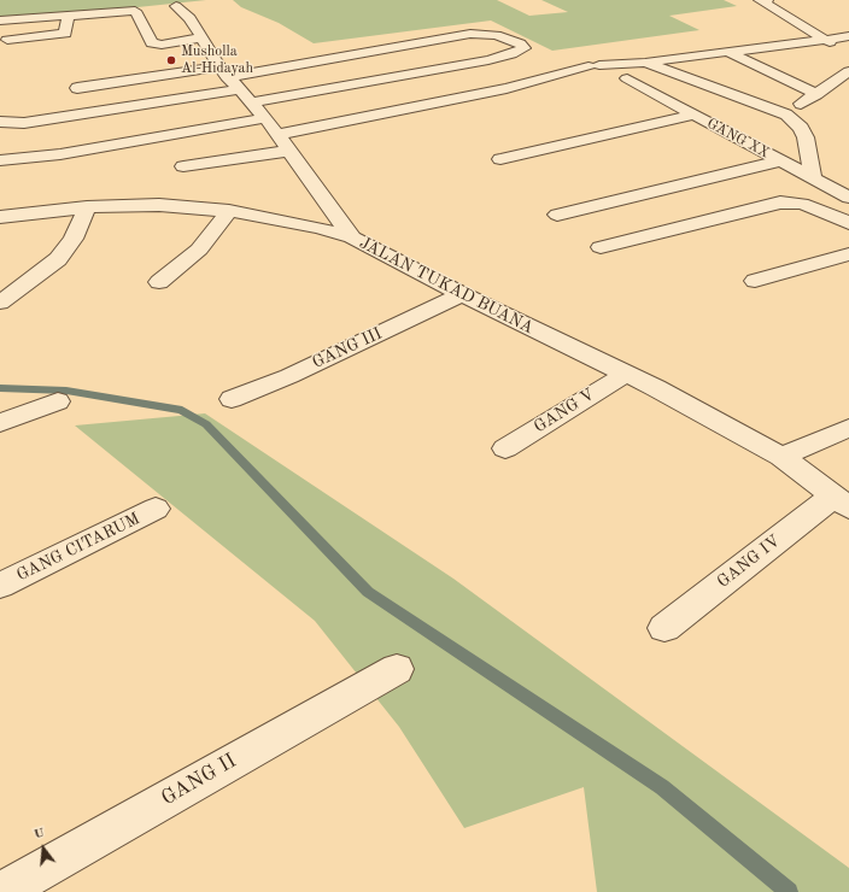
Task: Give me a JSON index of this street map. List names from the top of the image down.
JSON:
{
  "streets": {
    "street": [
      "GANG XX",
      "JALAN TUKAD BUANA",
      "GANG III",
      "GANG V",
      "GANG CITARUM",
      "GANG IV",
      "GANG II"
    ]
  },
  "crossings": [
    ["JALAN TUKAD BUANA", "GANG III"],
    ["JALAN TUKAD BUANA", "GANG V"],
    ["JALAN TUKAD BUANA", "GANG IV"]
  ],
  "places": ["Musholla Al-Hidayah"],
  "north": "top"
}
